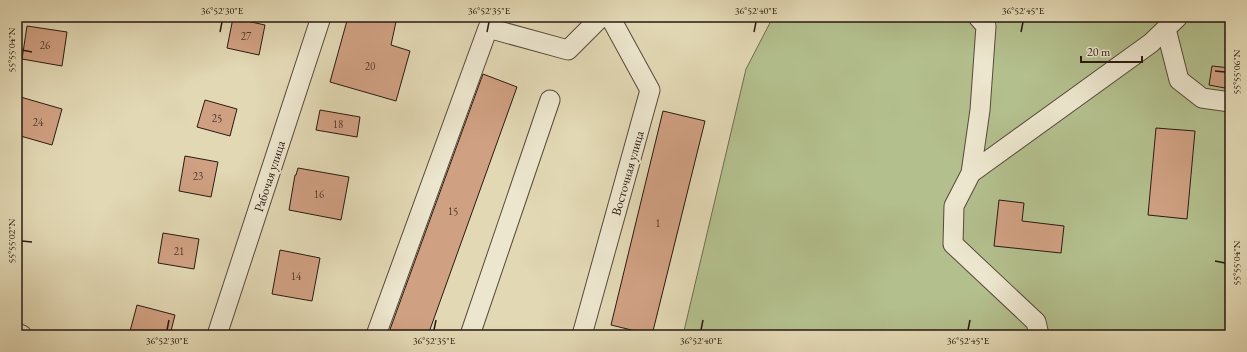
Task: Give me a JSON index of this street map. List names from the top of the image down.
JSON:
{
  "streets": {
    "street": ["Восточная улица", "Рабочая улица"]
  },
  "house_numbers": [
    "27",
    "26",
    "20",
    "25",
    "24",
    "18",
    "23",
    "16",
    "15",
    "1",
    "21",
    "14"
  ],
  "scale_bar": "20 m",
  "coordinates": [
    "36°52'30\"E",
    "36°52'35\"E",
    "36°52'40\"E",
    "36°52'45\"E",
    "55°55'04\"N",
    "55°55'06\"N",
    "55°55'02\"N"
  ]
}
